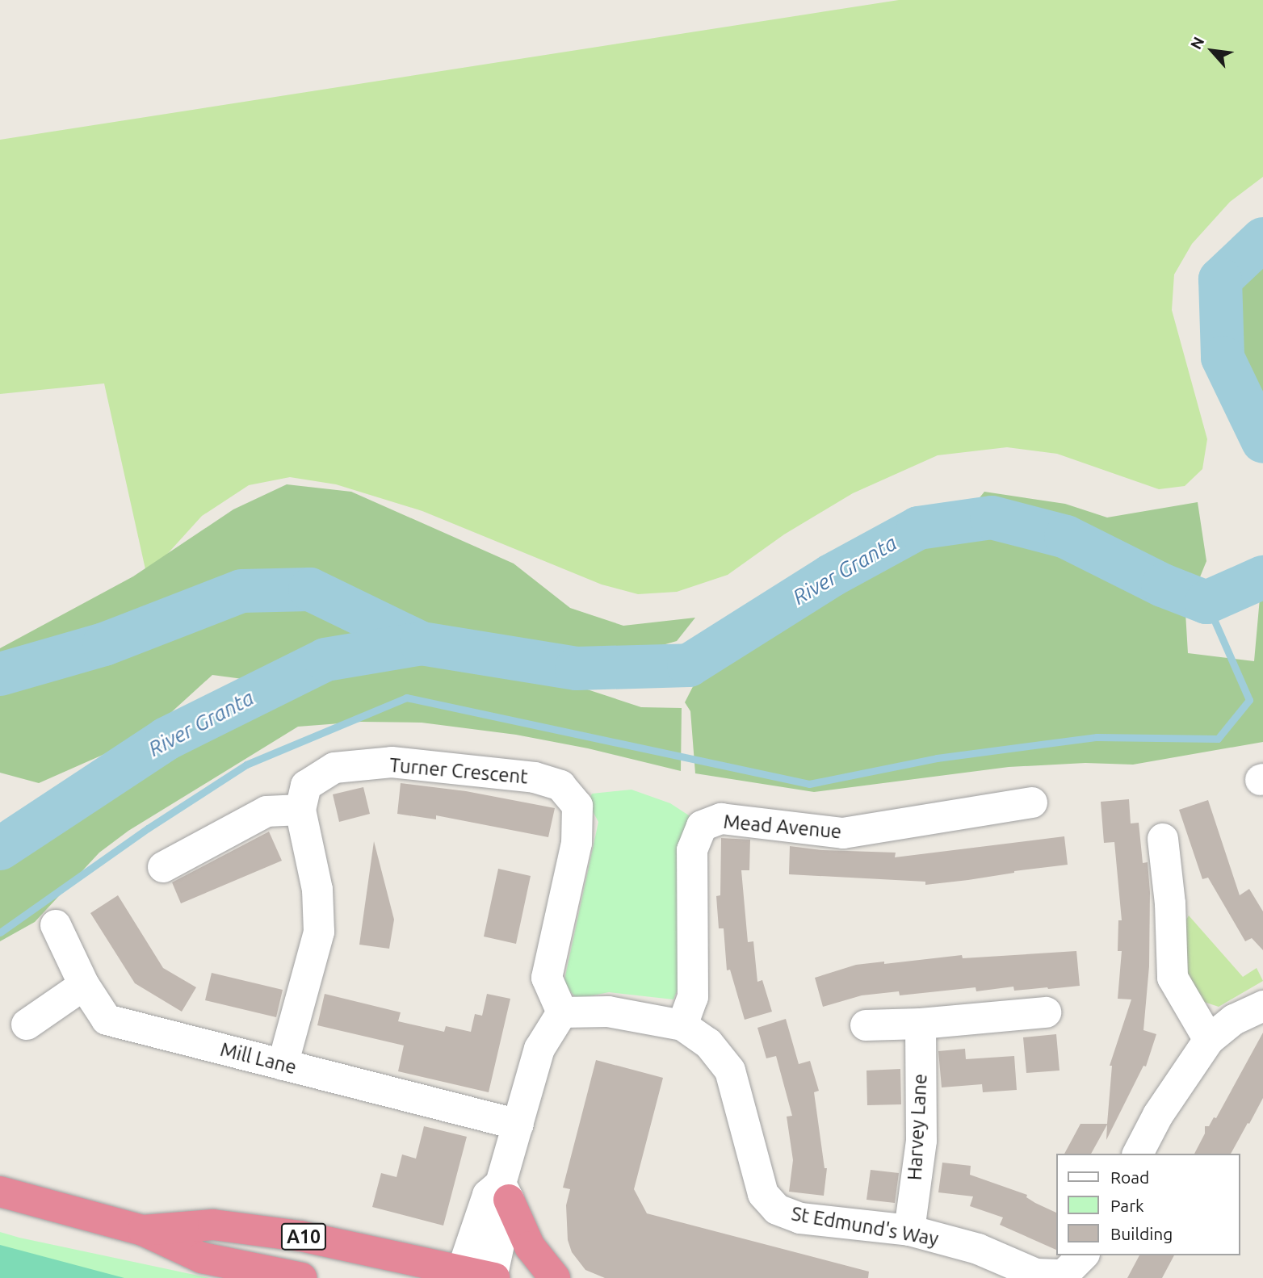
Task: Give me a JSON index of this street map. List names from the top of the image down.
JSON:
{
  "streets": {
    "highway": ["A10"],
    "street": [
      "Turner Crescent",
      "Mead Avenue",
      "Mill Lane",
      "Harvey Lane",
      "St Edmund's Way"
    ]
  },
  "crossings": [
    ["Turner Crescent", "St Edmund's Way"],
    ["Mead Avenue", "St Edmund's Way"],
    ["Harvey Lane", "St Edmund's Way"]
  ],
  "water": ["River Granta"],
  "legend": ["Road", "Park", "Building"],
  "north": "top left"
}
